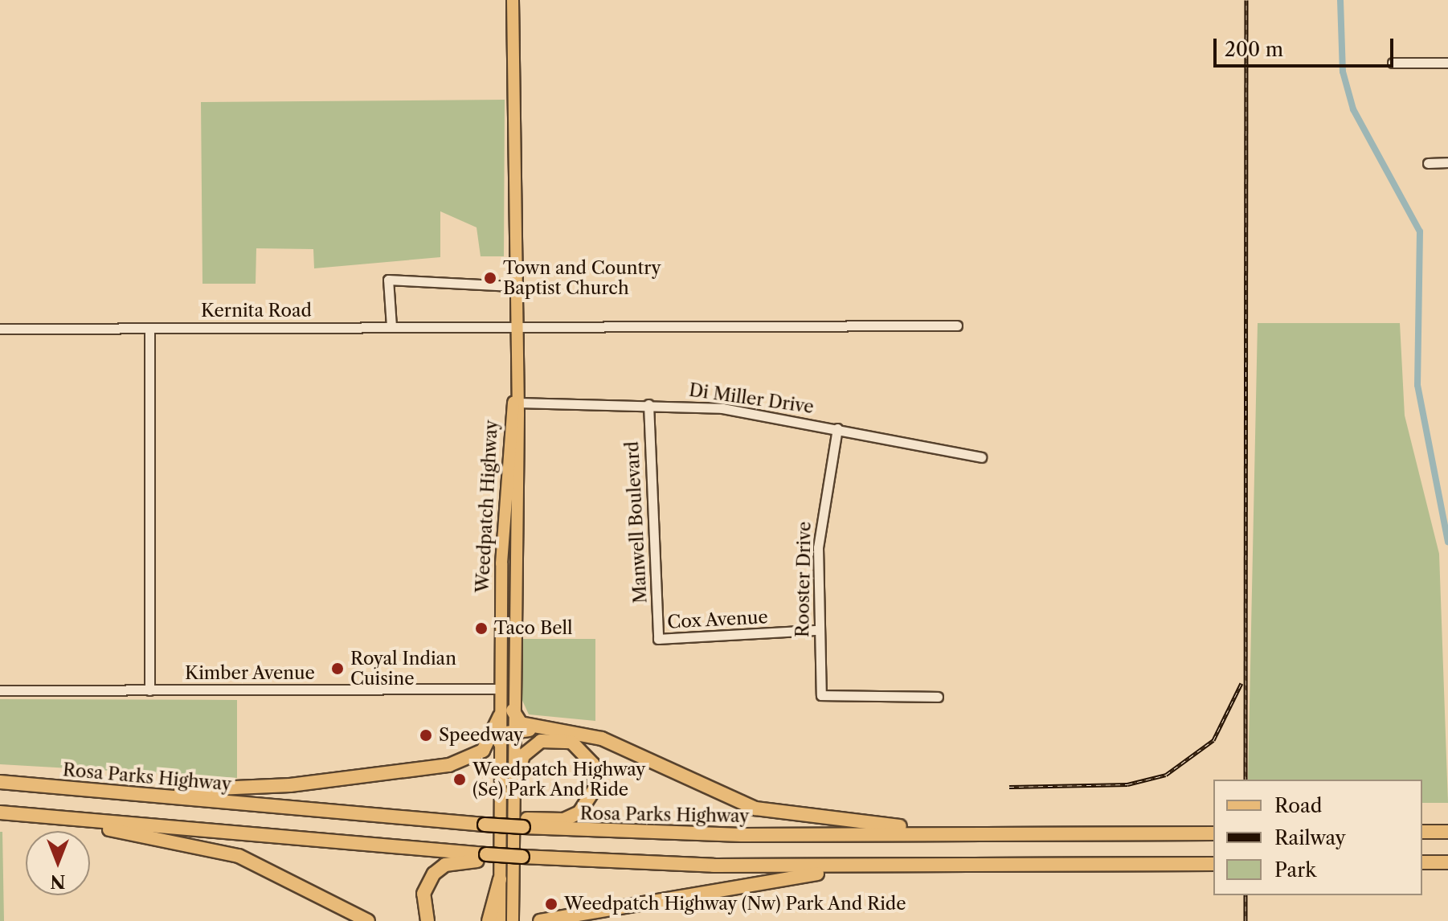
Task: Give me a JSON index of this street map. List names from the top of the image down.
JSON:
{
  "streets": {
    "highway": ["Rosa Parks Highway"],
    "main road": ["Weedpatch Highway"],
    "street": [
      "Kernita Road",
      "Di Miller Drive",
      "Manwell Boulevard",
      "Rooster Drive",
      "Cox Avenue",
      "Kimber Avenue"
    ]
  },
  "crossings": [
    ["Kernita Road", "Weedpatch Highway"],
    ["Di Miller Drive", "Weedpatch Highway"],
    ["Di Miller Drive", "Manwell Boulevard"],
    ["Di Miller Drive", "Rooster Drive"],
    ["Weedpatch Highway", "Kimber Avenue"],
    ["Manwell Boulevard", "Cox Avenue"],
    ["Rooster Drive", "Cox Avenue"]
  ],
  "places": [
    "Town and Country Baptist Church",
    "Taco Bell",
    "Royal Indian Cuisine",
    "Speedway",
    "Weedpatch Highway (Se) Park And Ride",
    "Weedpatch Highway (Nw) Park And Ride"
  ],
  "legend": ["Road", "Railway", "Park"],
  "scale_bar": "200 m",
  "north": "bottom"
}
